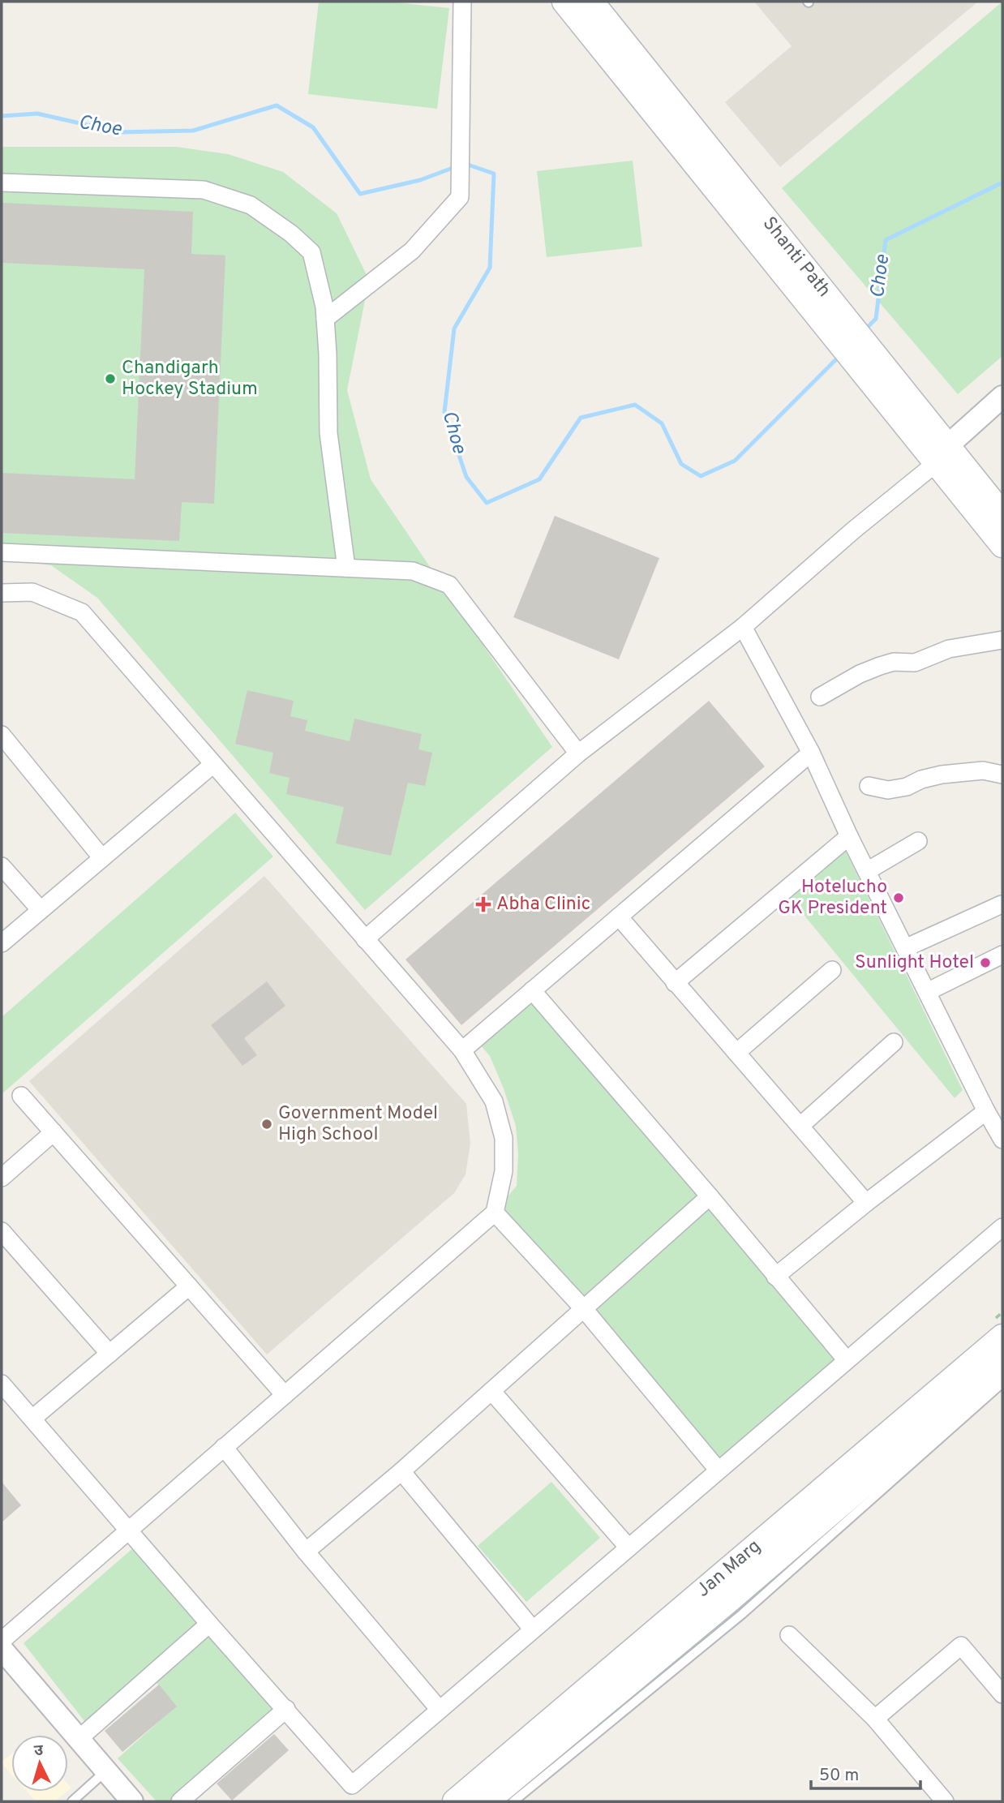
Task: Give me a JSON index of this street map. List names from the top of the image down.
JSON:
{
  "streets": {
    "main road": ["Shanti Path", "Jan Marg"]
  },
  "water": ["Choe"],
  "places": {
    "other": [
      "Chandigarh Hockey Stadium",
      "Hotelucho GK President",
      "Sunlight Hotel",
      "Government Model High School"
    ],
    "health": ["Abha Clinic"]
  },
  "scale_bar": "50 m",
  "north": "top"
}
